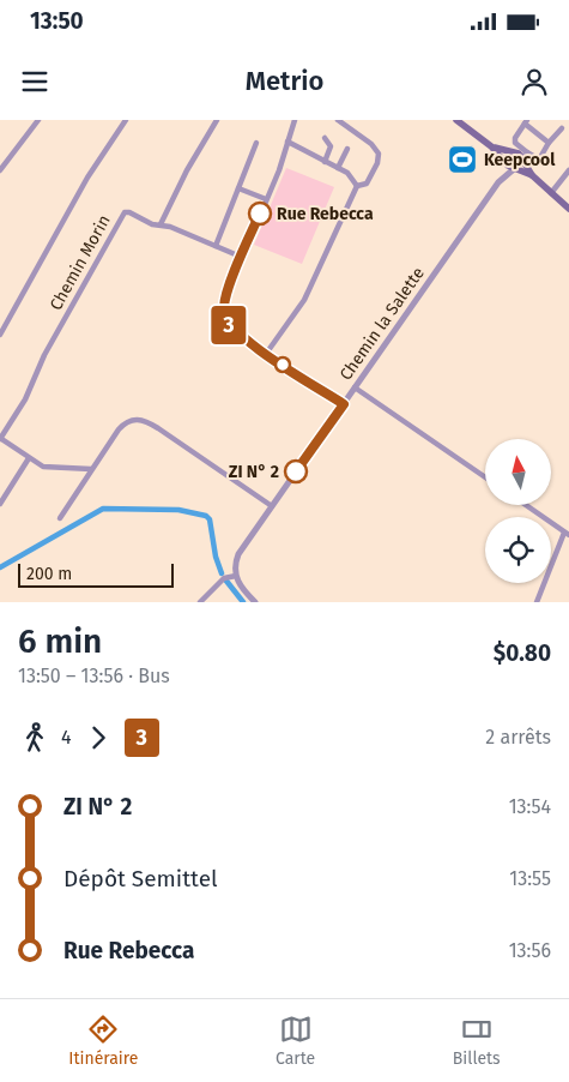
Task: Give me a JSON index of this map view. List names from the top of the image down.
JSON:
{
  "streets": {
    "street": ["Chemin Morin", "Chemin la Salette"]
  },
  "places": {
    "sports": ["Keepcool"],
    "other": ["Rue Rebecca", "ZI N° 2"]
  },
  "lines": ["bus line 3"],
  "scale_bar": "200 m",
  "north": "top",
  "page": {
    "status": "13:50",
    "header": "Metrio",
    "on_map": "3",
    "scale": "200 m",
    "heading": ["6 min", "13:50 – 13:56 · Bus", "$0.80"],
    "legs": ["4", "3", "2 arrêts"],
    "list": [
      {
        "name": "ZI N° 2",
        "value": "13:54"
      },
      {
        "name": "Dépôt Semittel",
        "value": "13:55"
      },
      {
        "name": "Rue Rebecca",
        "value": "13:56"
      }
    ],
    "tabs": ["Itinéraire", "Carte", "Billets"]
  }
}
